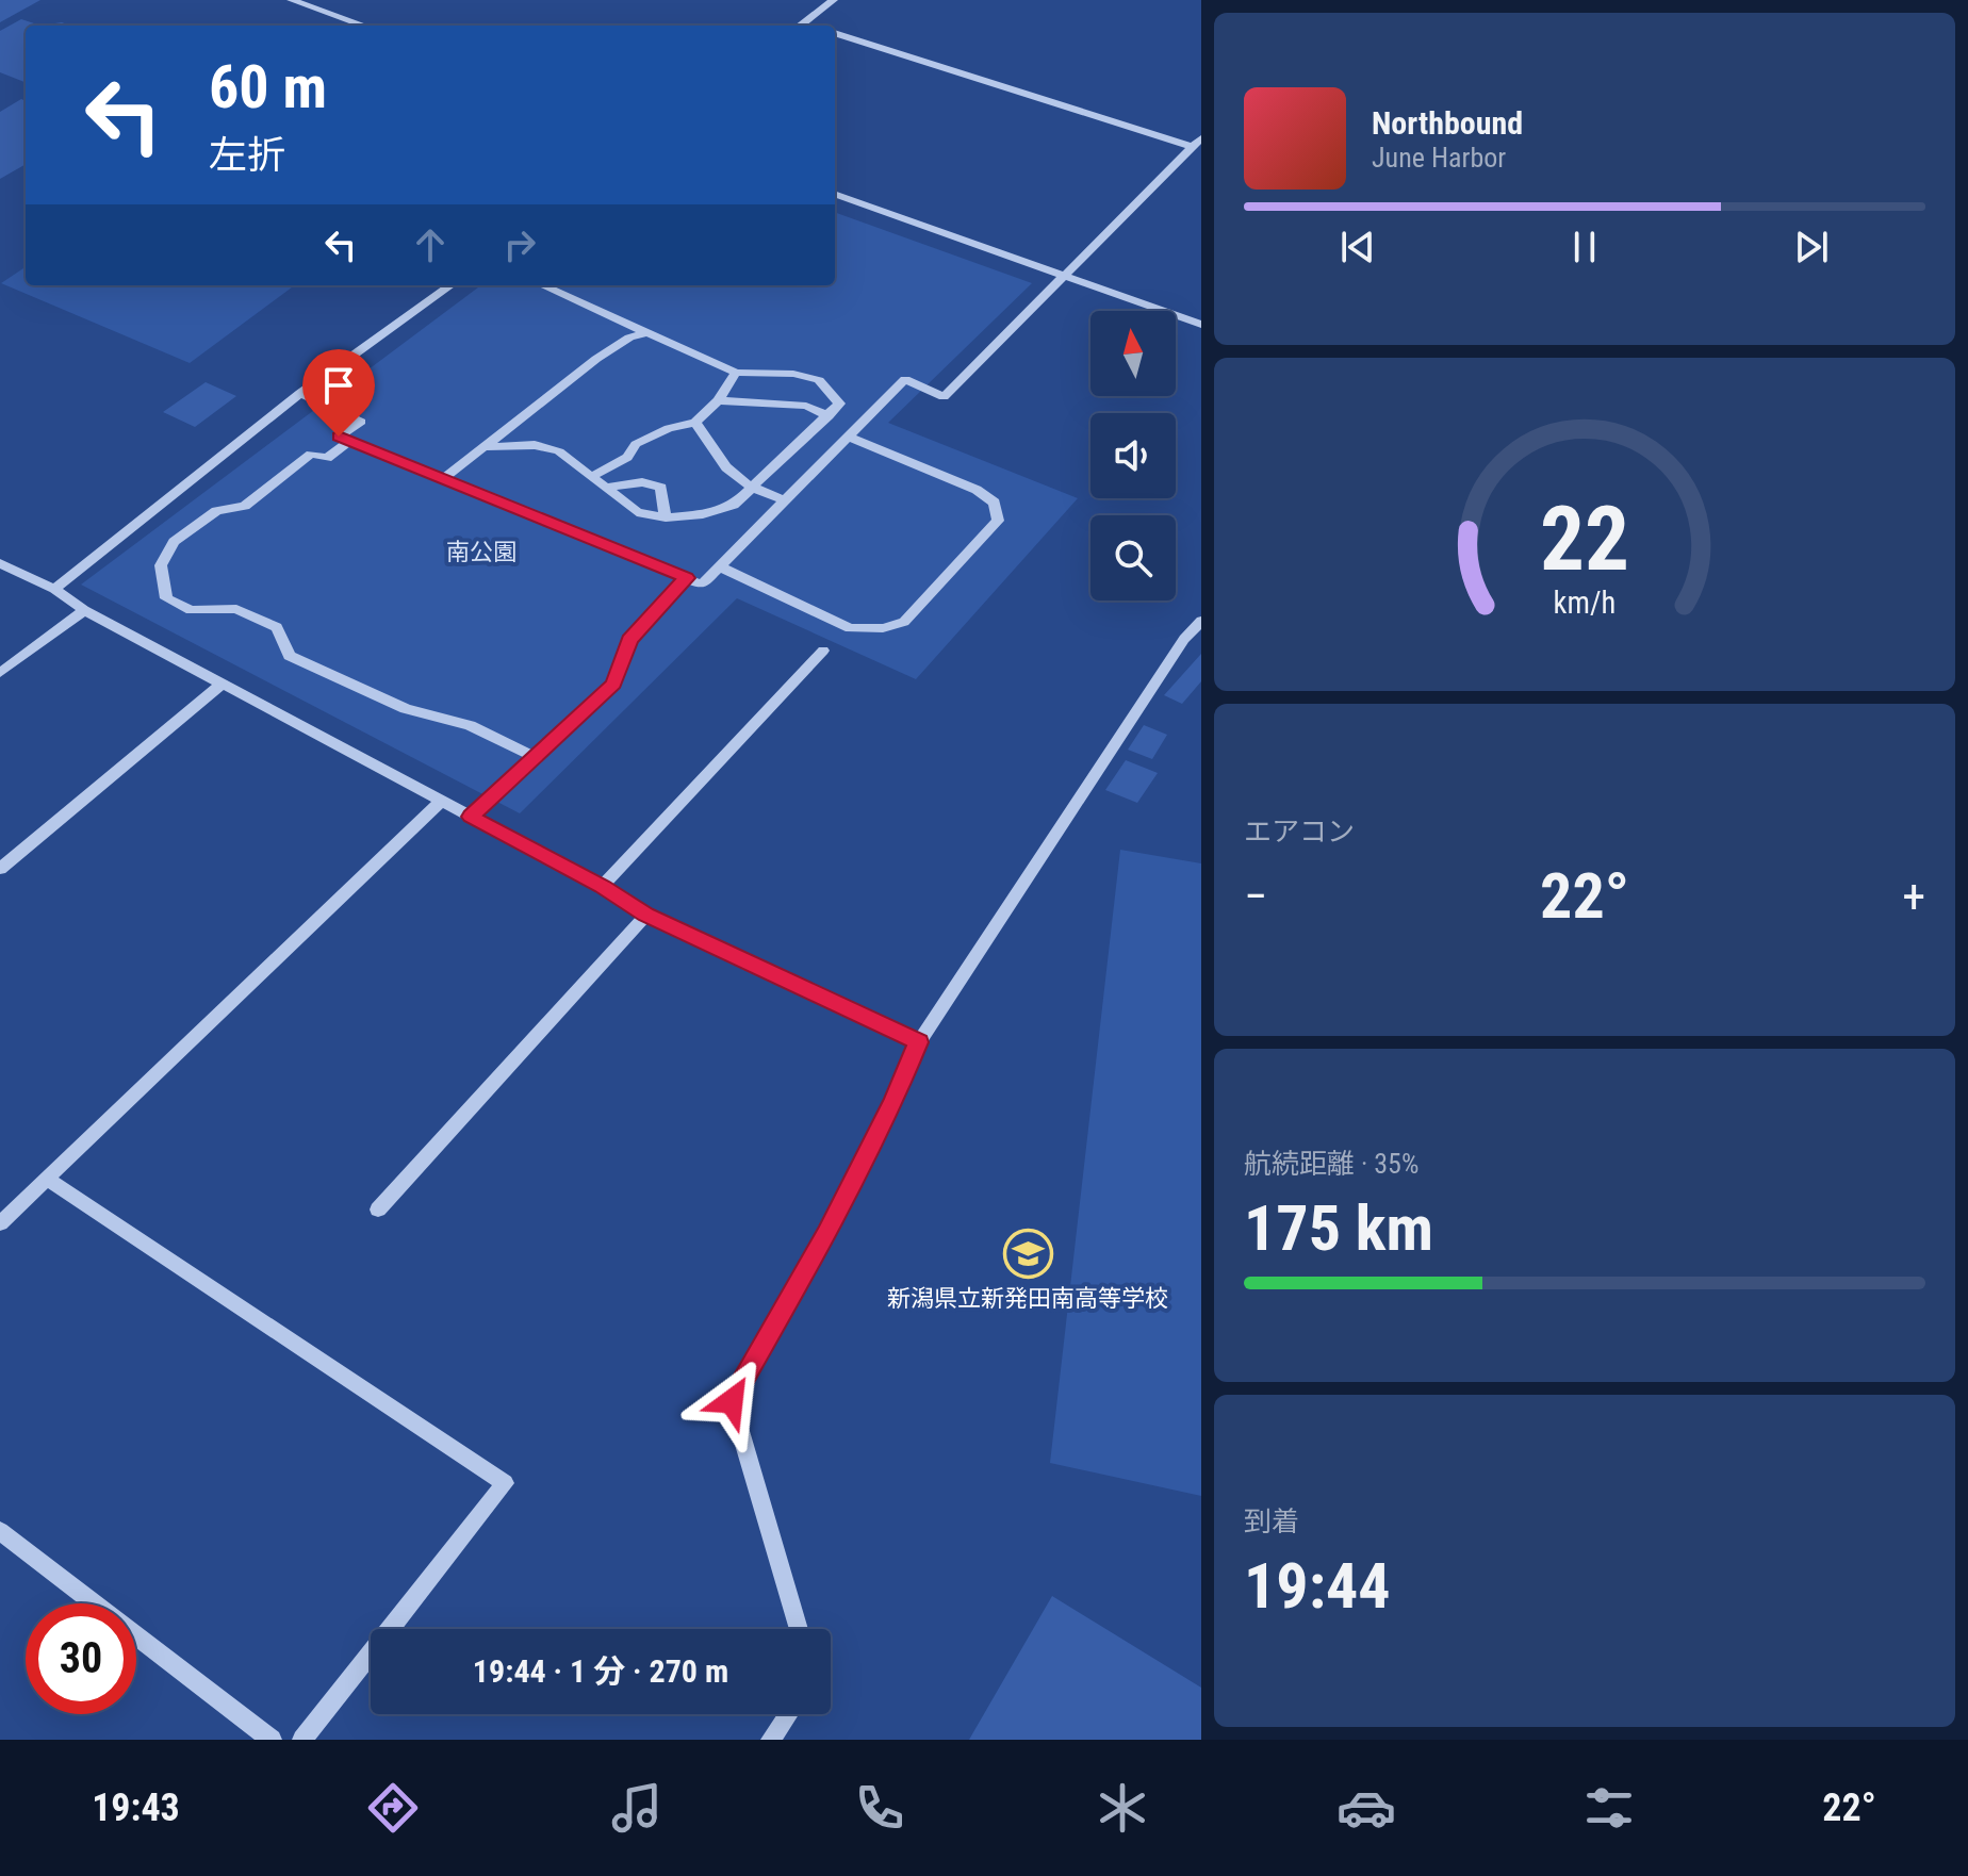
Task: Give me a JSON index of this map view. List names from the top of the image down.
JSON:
{
  "parks": ["南公園"],
  "places": {
    "school or university": ["新潟県立新発田南高等学校"]
  },
  "north": "top",
  "page": {
    "turn": ["60 m", "左折"],
    "song": ["Northbound", "June Harbor"],
    "tile": [
      "エアコン",
      ["航続距離 · 35%", "175 km"],
      ["到着", "19:44"]
    ],
    "heat": ["−", "22°", "+"],
    "limit": "30",
    "trip": "19:44 · 1 分 · 270 m",
    "tabs": ["19:43", "22°"],
    "gauge": ["22", "km/h"]
  }
}
